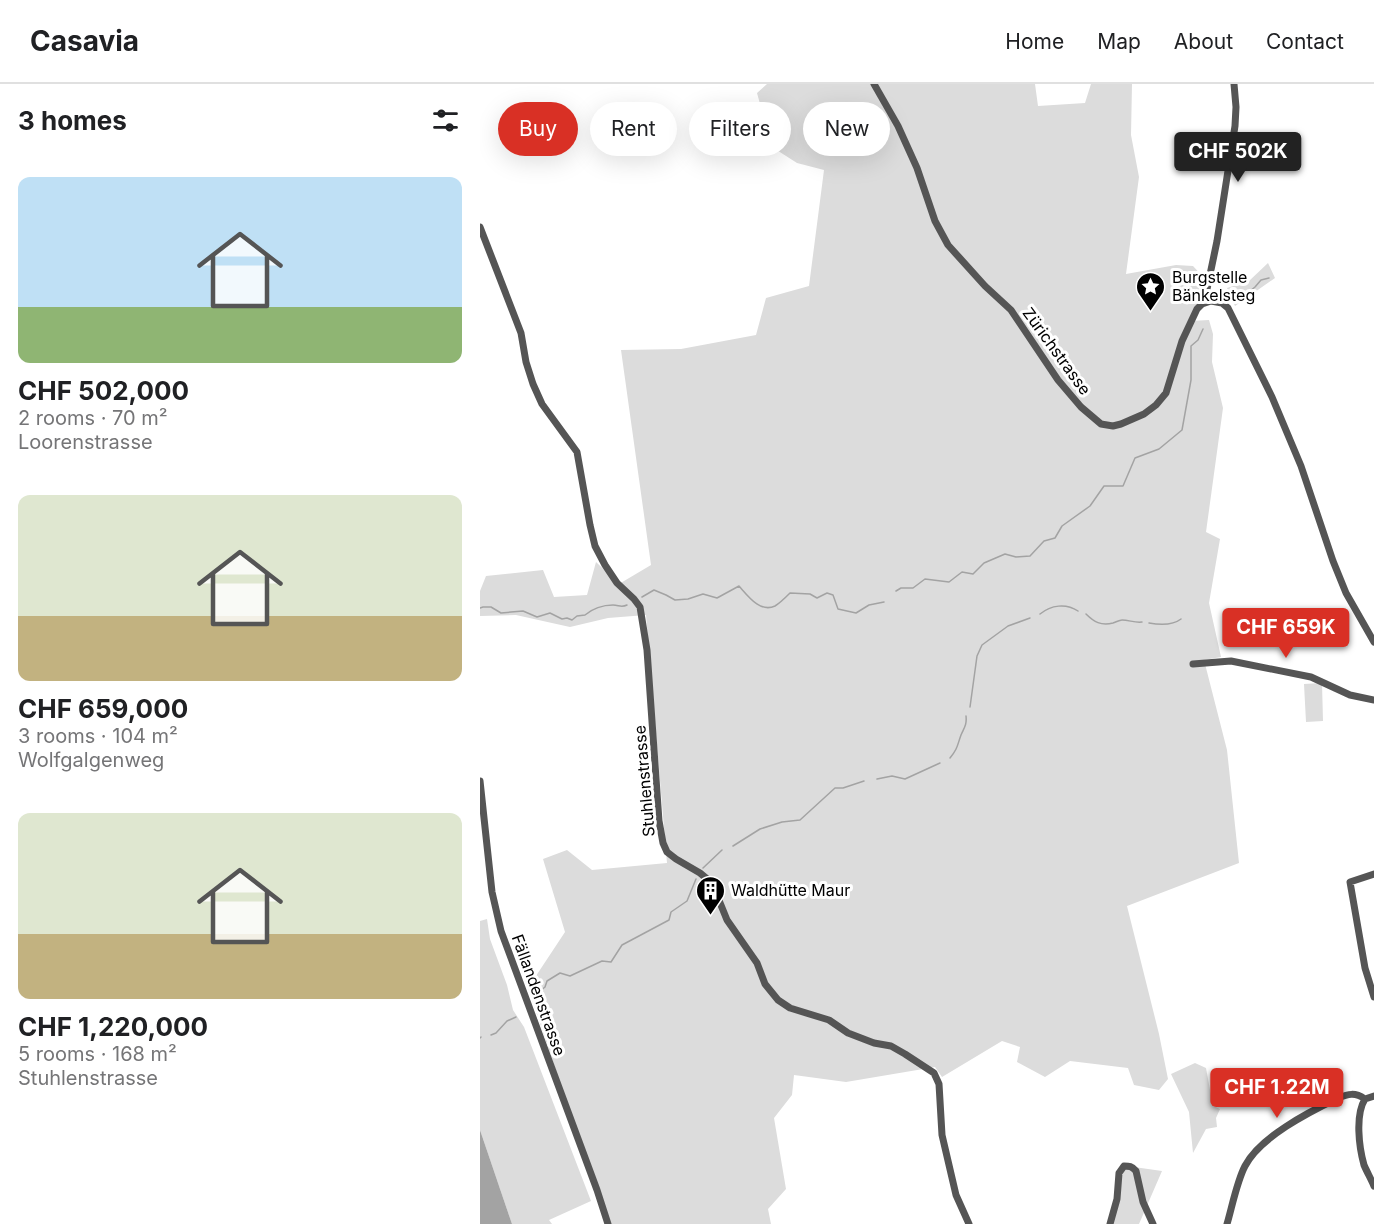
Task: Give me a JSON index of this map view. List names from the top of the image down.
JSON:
{
  "streets": {
    "street": ["Zürichstrasse", "Stuhlenstrasse", "Fällandenstrasse"]
  },
  "places": {
    "place": ["Burgstelle Bänkelsteg"],
    "building": ["Waldhütte Maur"]
  },
  "page": {
    "header": "Casavia",
    "nav": [
      "Home",
      "Map",
      "About",
      "Contact"
    ],
    "heading": "3 homes",
    "chip": [
      "Buy",
      "Rent",
      "Filters",
      "New"
    ],
    "price": ["CHF 502K", "CHF 659K", "CHF 1.22M"],
    "list": [
      {
        "name": "CHF 502,000",
        "note": "2 rooms · 70 m² · Loorenstrasse"
      },
      {
        "name": "CHF 659,000",
        "note": "3 rooms · 104 m² · Wolfgalgenweg"
      },
      {
        "name": "CHF 1,220,000",
        "note": "5 rooms · 168 m² · Stuhlenstrasse"
      }
    ]
  }
}
